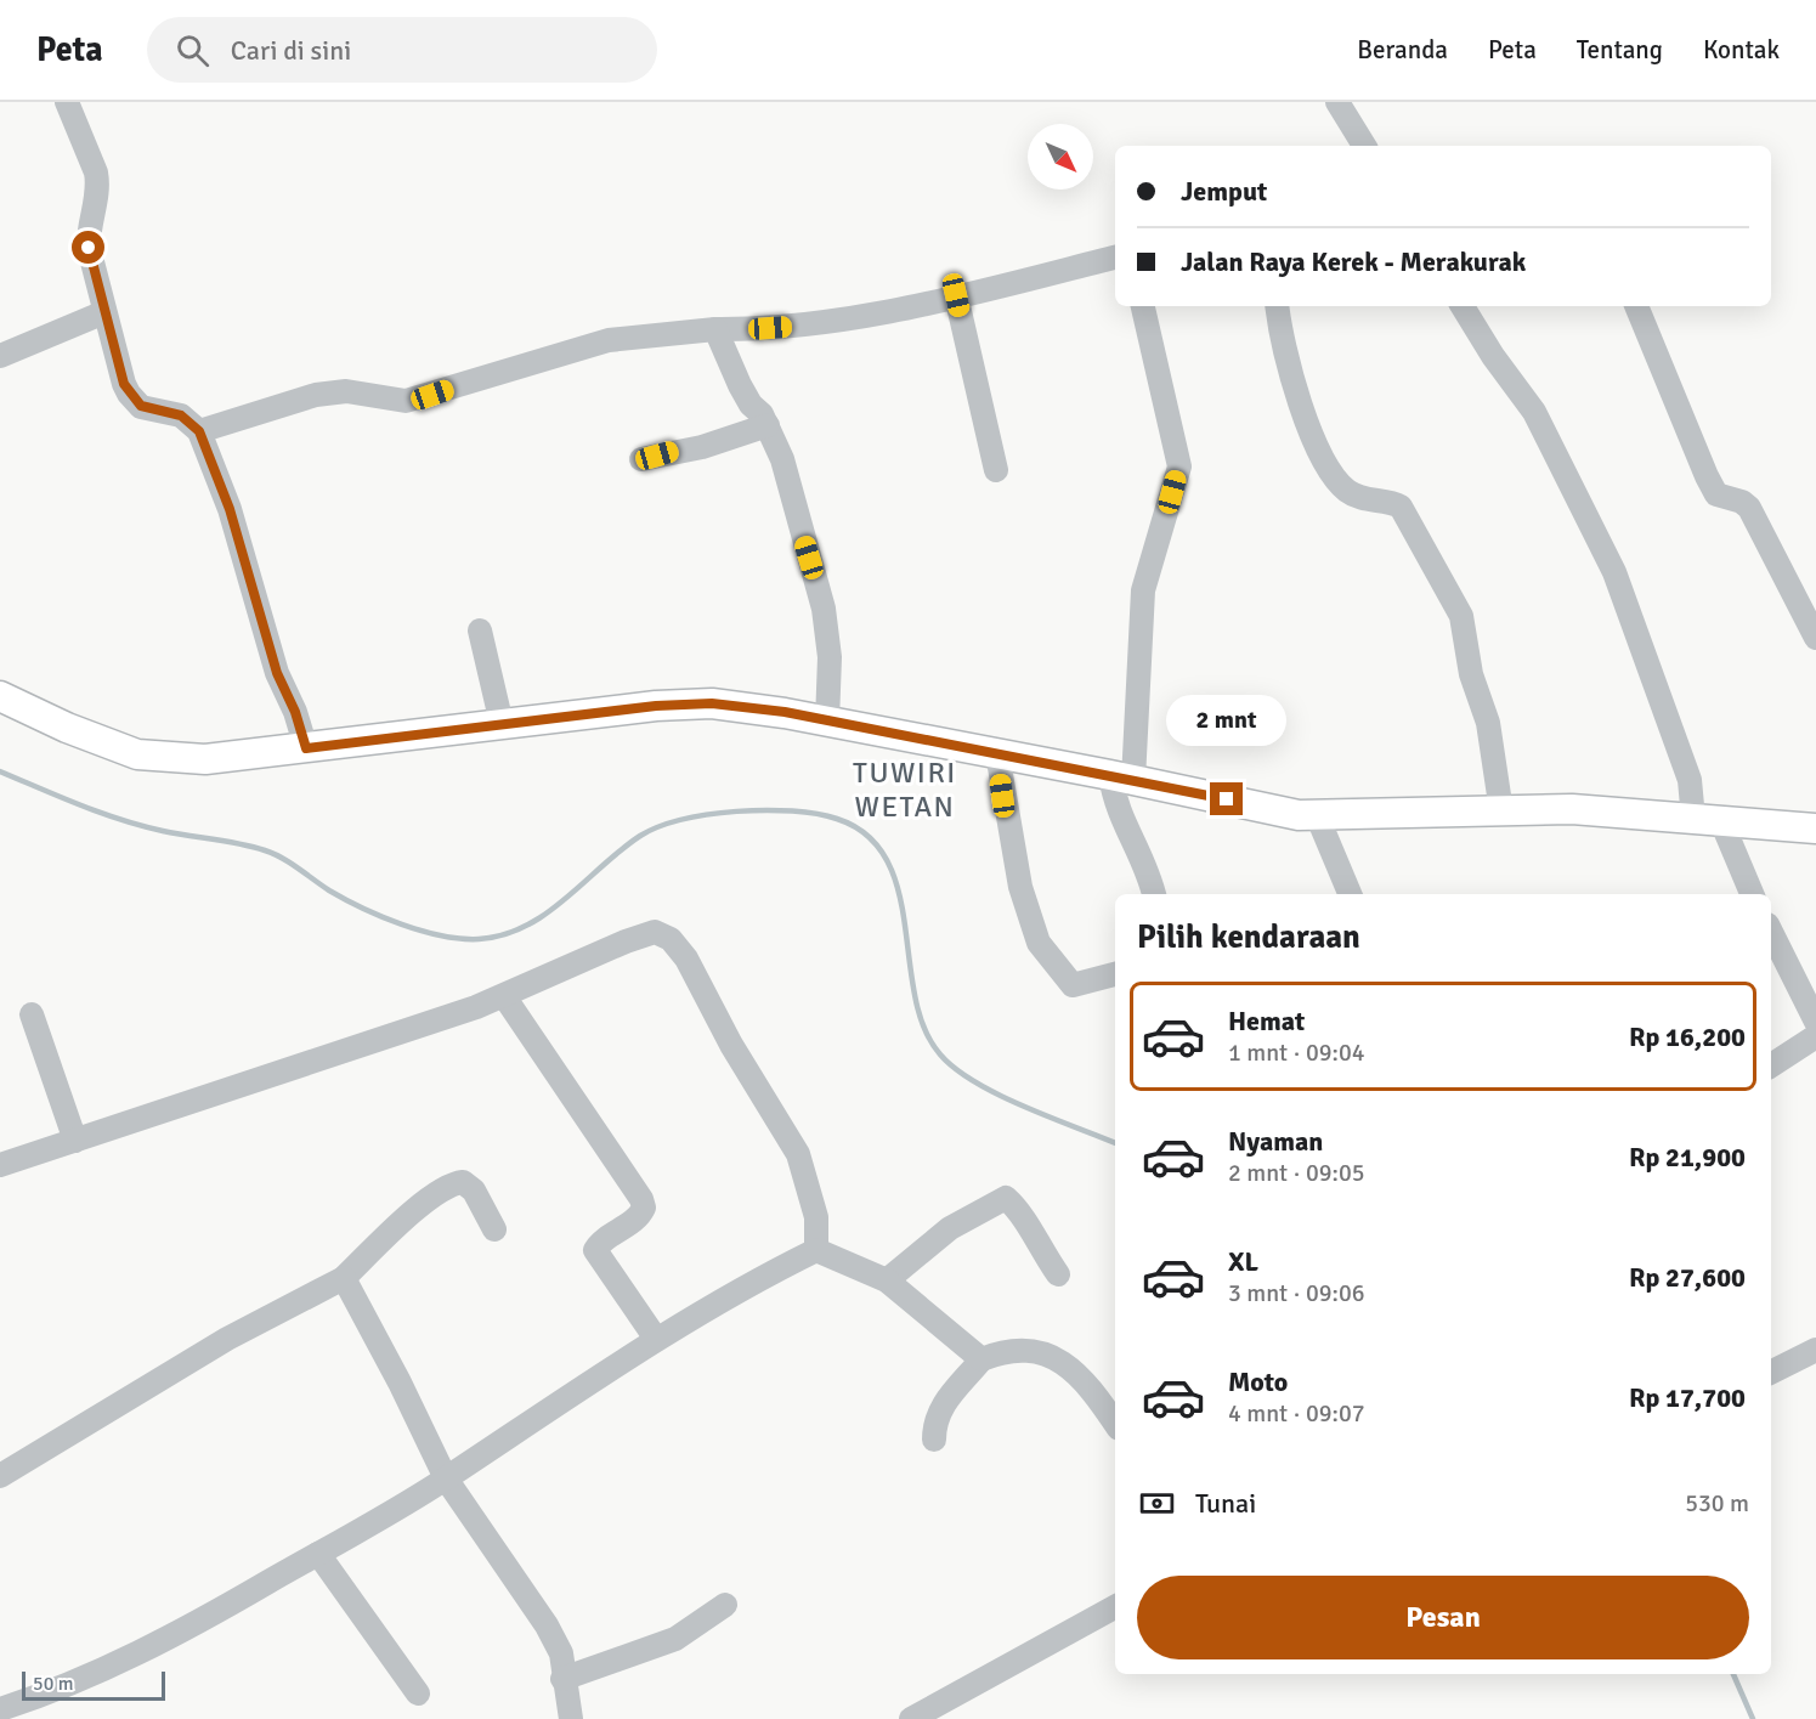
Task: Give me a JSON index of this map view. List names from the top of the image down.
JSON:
{
  "districts": ["TUWIRI WETAN"],
  "scale_bar": "50 m",
  "north": "bottom right",
  "page": {
    "header": "Peta",
    "search": "Cari di sini",
    "nav": [
      "Beranda",
      "Peta",
      "Tentang",
      "Kontak"
    ],
    "banner": ["Jemput", "Jalan Raya Kerek - Merakurak"],
    "bubble": "2 mnt",
    "heading": "Pilih kendaraan",
    "list": [
      {
        "name": "Hemat",
        "note": "1 mnt · 09:04",
        "value": "Rp 16,200"
      },
      {
        "name": "Nyaman",
        "note": "2 mnt · 09:05",
        "value": "Rp 21,900"
      },
      {
        "name": "XL",
        "note": "3 mnt · 09:06",
        "value": "Rp 27,600"
      },
      {
        "name": "Moto",
        "note": "4 mnt · 09:07",
        "value": "Rp 17,700"
      }
    ],
    "pay": ["Tunai", "530 m"],
    "buttons": "Pesan",
    "scale": "50 m"
  }
}
